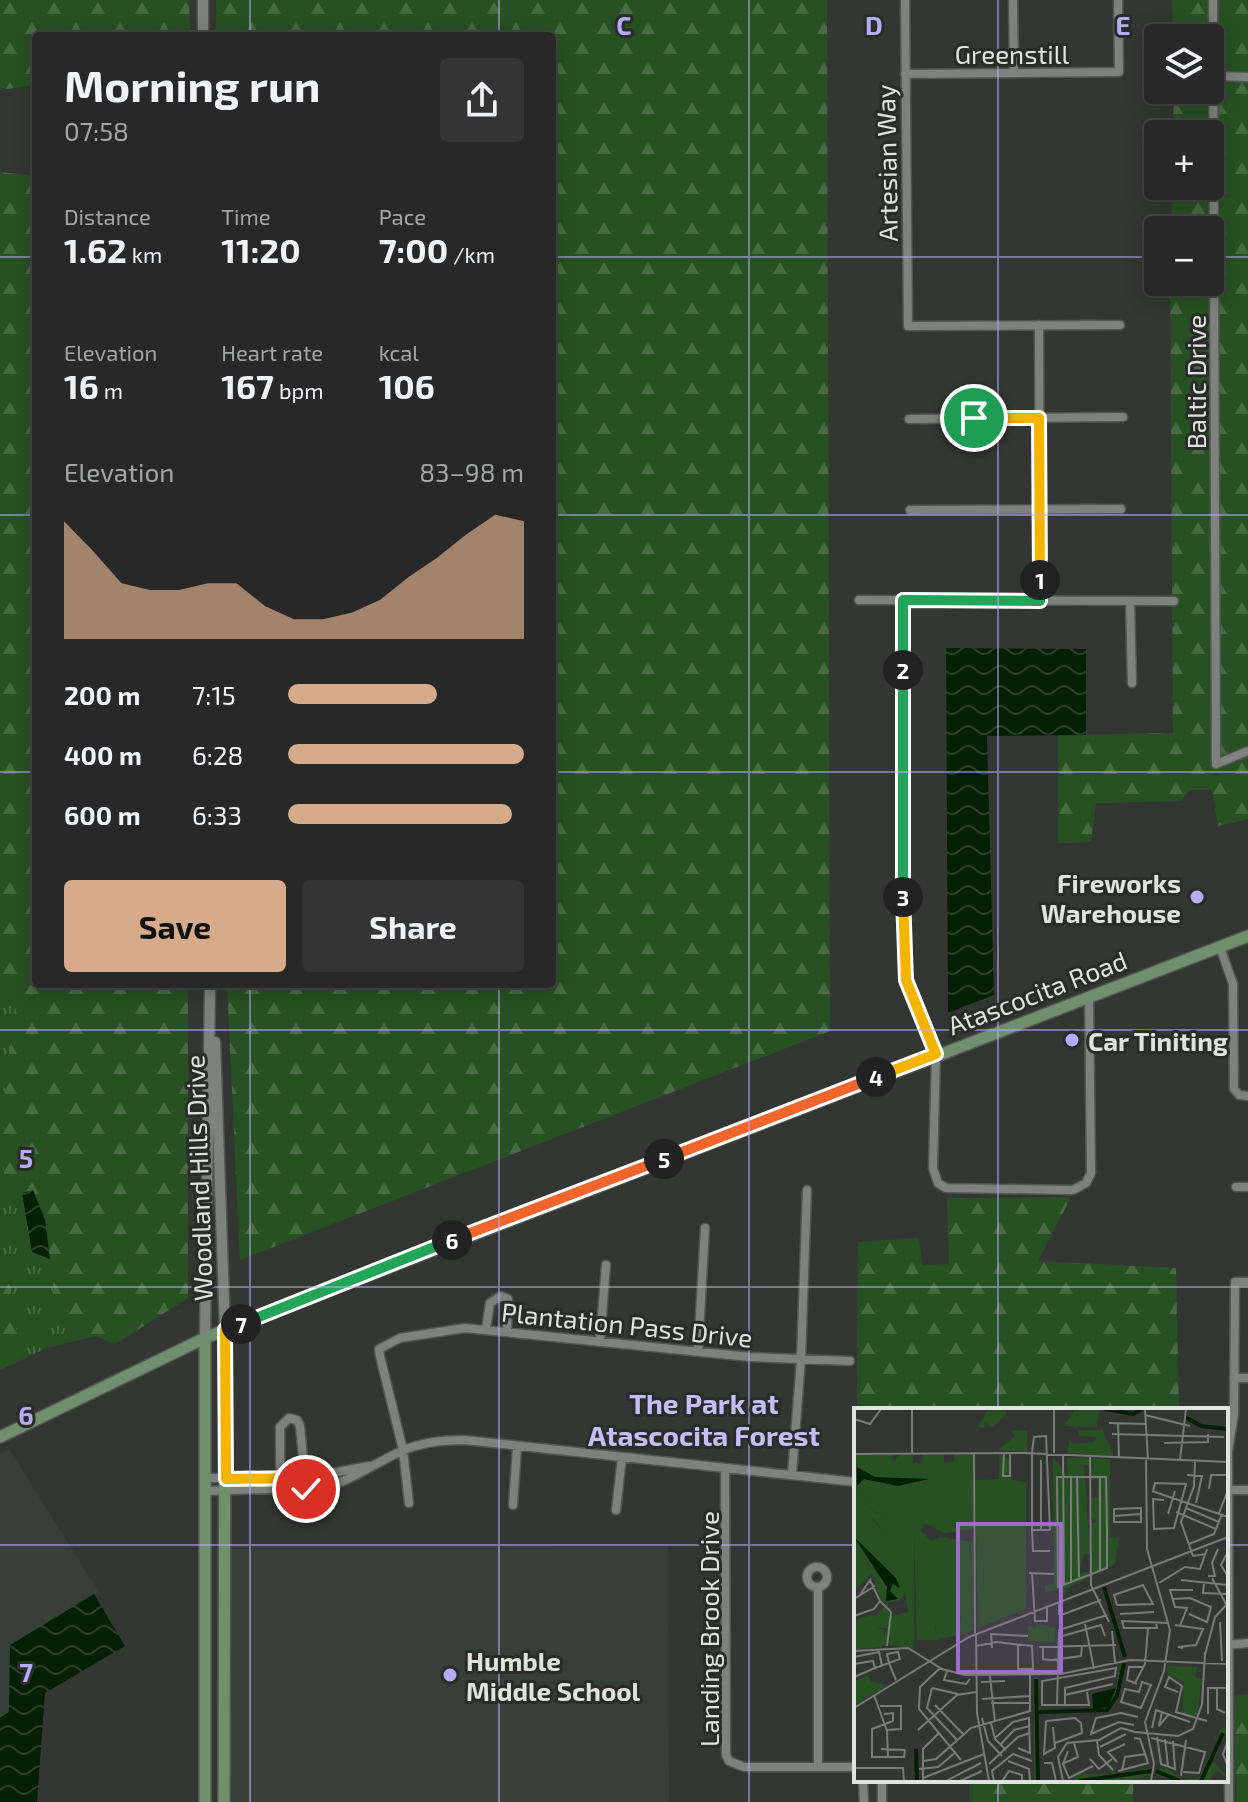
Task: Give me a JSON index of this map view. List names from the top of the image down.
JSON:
{
  "streets": {
    "main road": ["Atascocita Road", "Woodland Hills Drive"],
    "street": [
      "Greenstill",
      "Artesian Way",
      "Baltic Drive",
      "Plantation Pass Drive",
      "Landing Brook Drive"
    ]
  },
  "crossings": [
    ["Greenstill", "Artesian Way"],
    ["Atascocita Road", "Woodland Hills Drive"]
  ],
  "districts": ["The Park at Atascocita Forest"],
  "places": ["Fireworks Warehouse", "Car Tiniting", "Humble Middle School"],
  "page": {
    "map_buttons": ["+", "−"],
    "heading": ["Morning run", "07:58"],
    "stats": [
      ["Distance", "1.62 km"],
      ["Time", "11:20"],
      ["Pace", "7:00 /km"],
      ["Elevation", "16 m"],
      ["Heart rate", "167 bpm"],
      ["kcal", "106"]
    ],
    "chart": ["Elevation", "83–98 m"],
    "pins": [
      "1",
      "2",
      "3",
      "4",
      "5",
      "6",
      "7"
    ],
    "list": [
      {
        "name": "200 m",
        "note": "7:15"
      },
      {
        "name": "400 m",
        "note": "6:28"
      },
      {
        "name": "600 m",
        "note": "6:33"
      }
    ],
    "buttons": ["Save", "Share"]
  },
  "grid": {
    "columns": ["C", "D", "E"],
    "rows": ["5", "6", "7"]
  }
}
